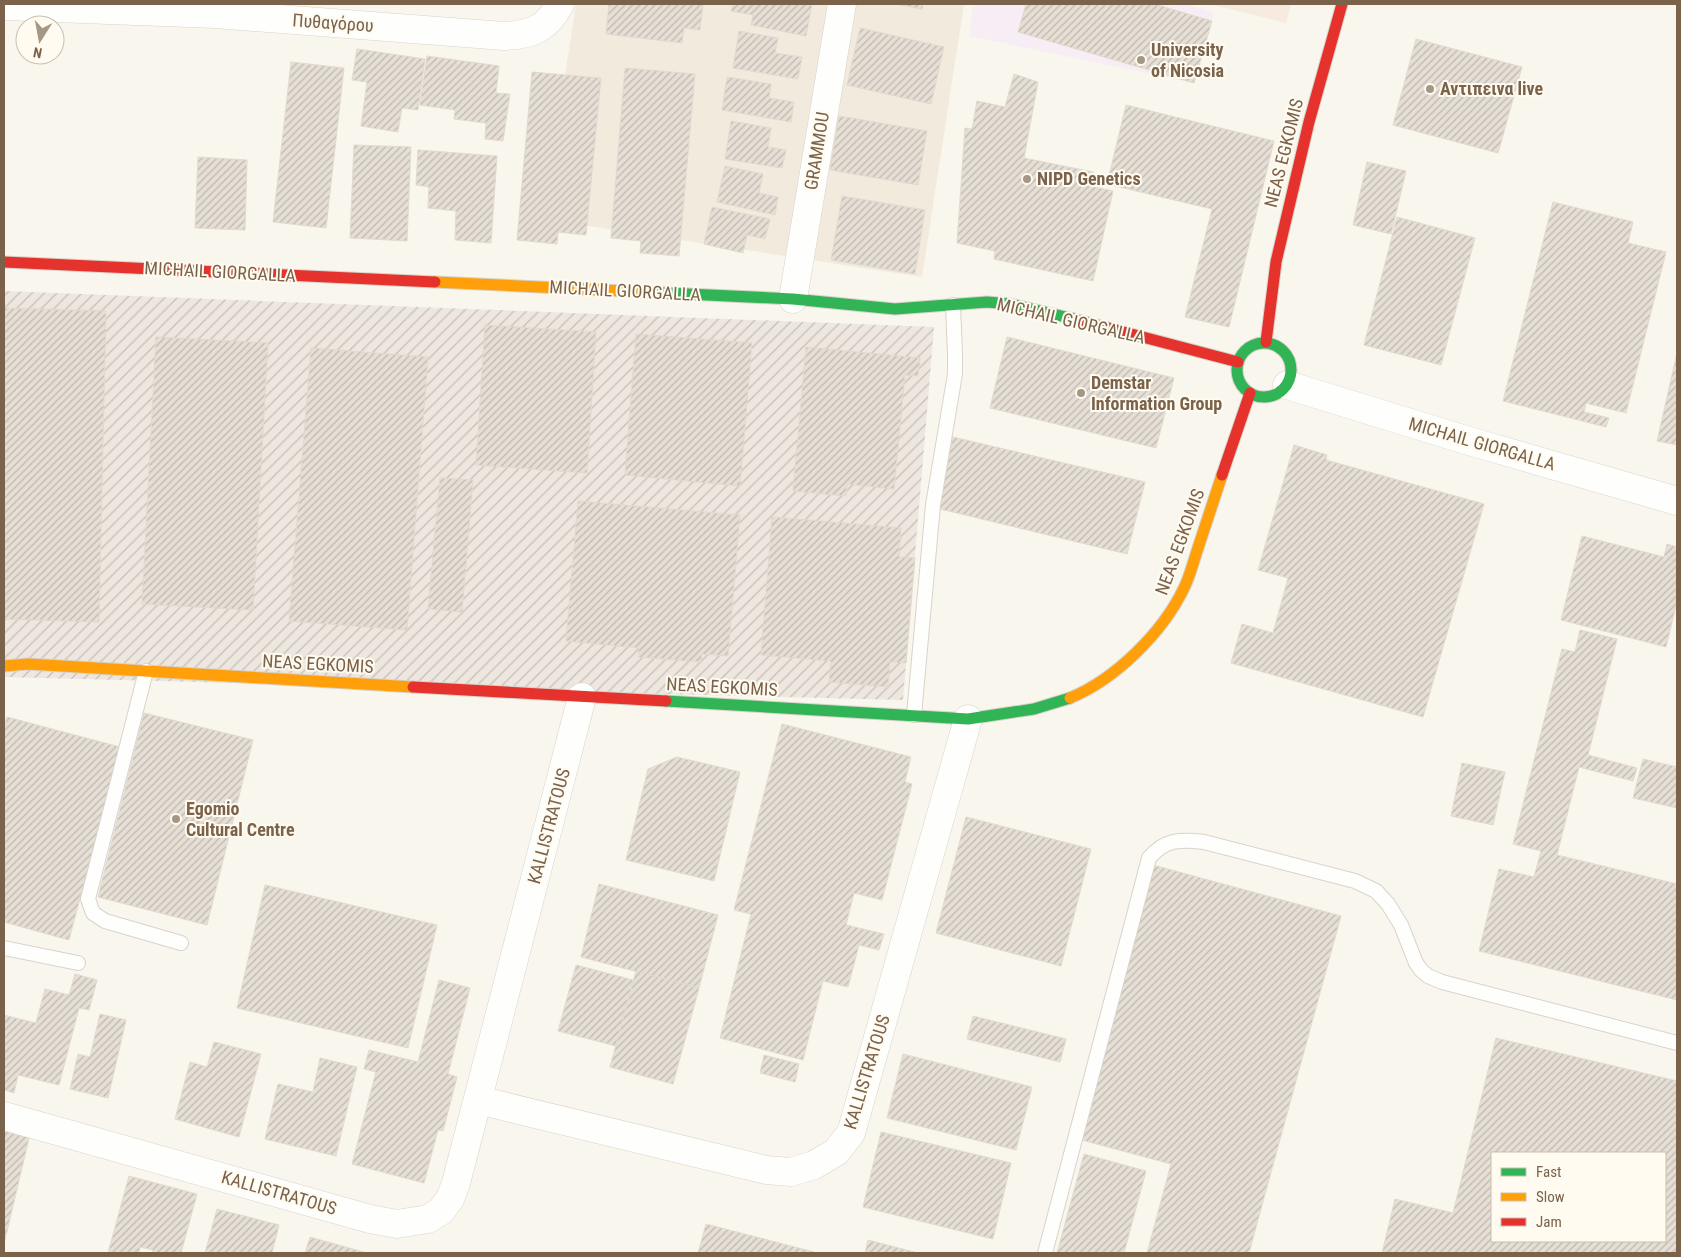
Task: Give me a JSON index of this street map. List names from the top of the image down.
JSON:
{
  "streets": {
    "street": [
      "Πυθαγόρου",
      "GRAMMOU",
      "NEAS EGKOMIS",
      "MICHAIL GIORGALLA",
      "KALLISTRATOUS"
    ]
  },
  "crossings": [
    ["GRAMMOU", "MICHAIL GIORGALLA"],
    ["NEAS EGKOMIS", "MICHAIL GIORGALLA"],
    ["NEAS EGKOMIS", "KALLISTRATOUS"]
  ],
  "places": [
    "University of Nicosia",
    "Αντιπεινα live",
    "NIPD Genetics",
    "Demstar Information Group",
    "Egomio Cultural Centre"
  ],
  "legend": ["Fast", "Slow", "Jam"],
  "north": "bottom"
}
